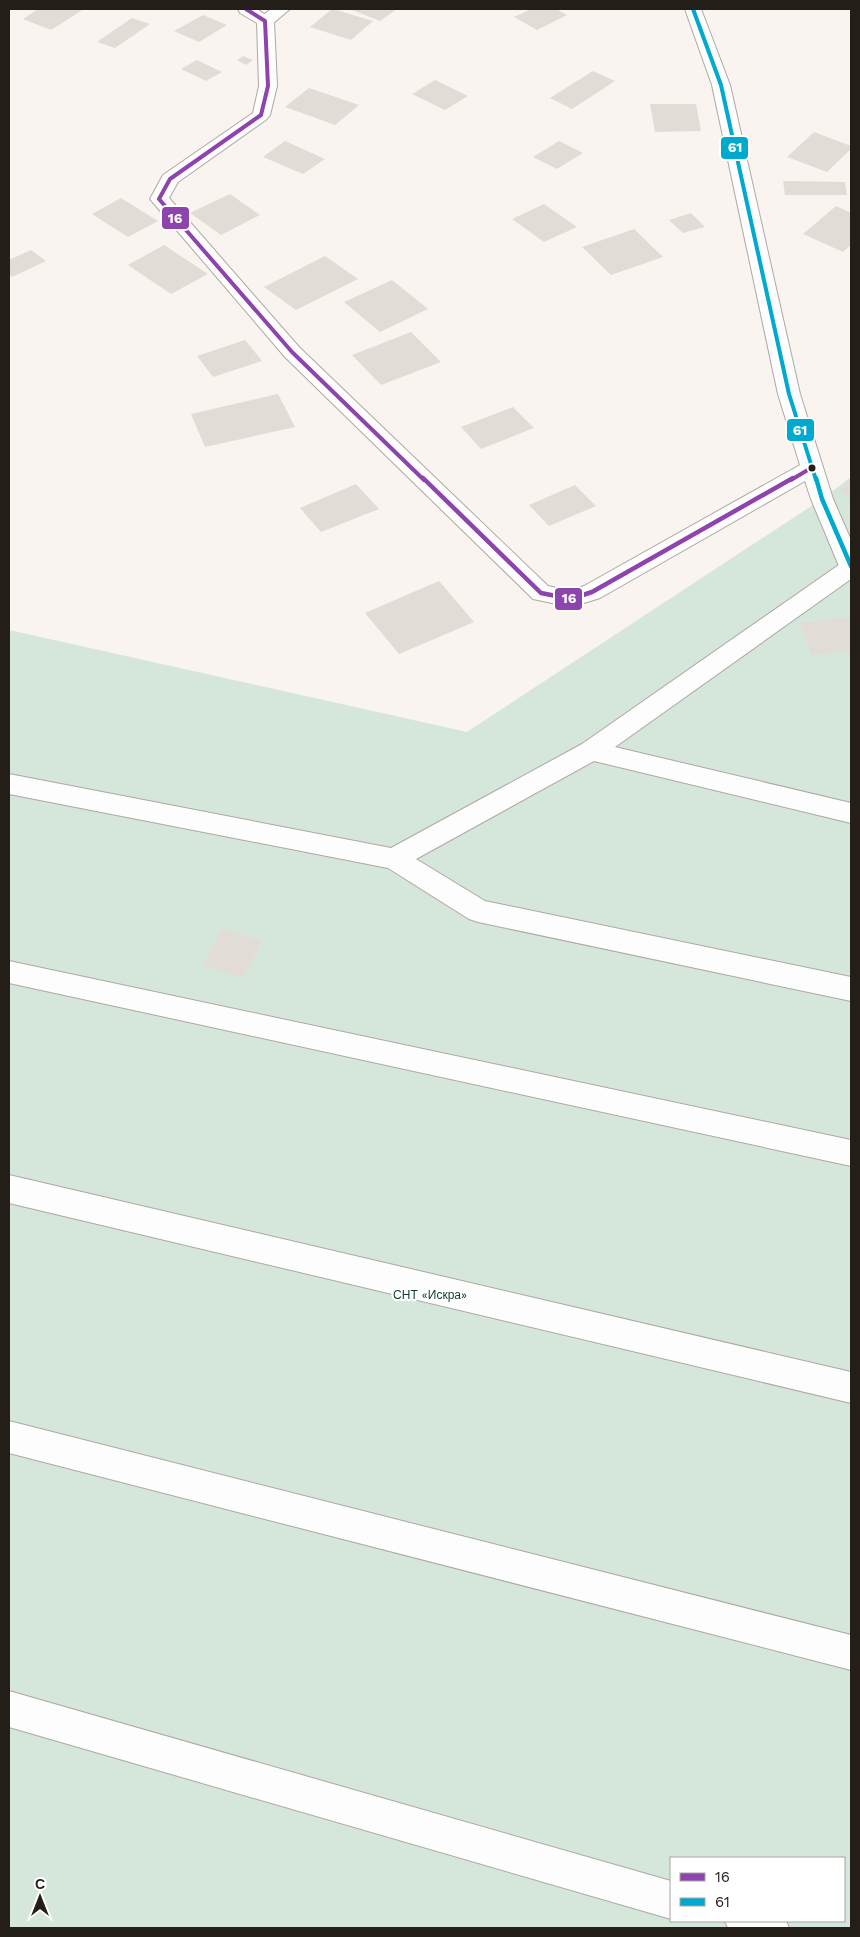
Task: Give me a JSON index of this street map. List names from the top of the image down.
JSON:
{
  "parks": ["СНТ «Искра»"],
  "lines": ["transit line 16", "transit line 61"],
  "legend": ["16", "61"],
  "north": "top"
}
